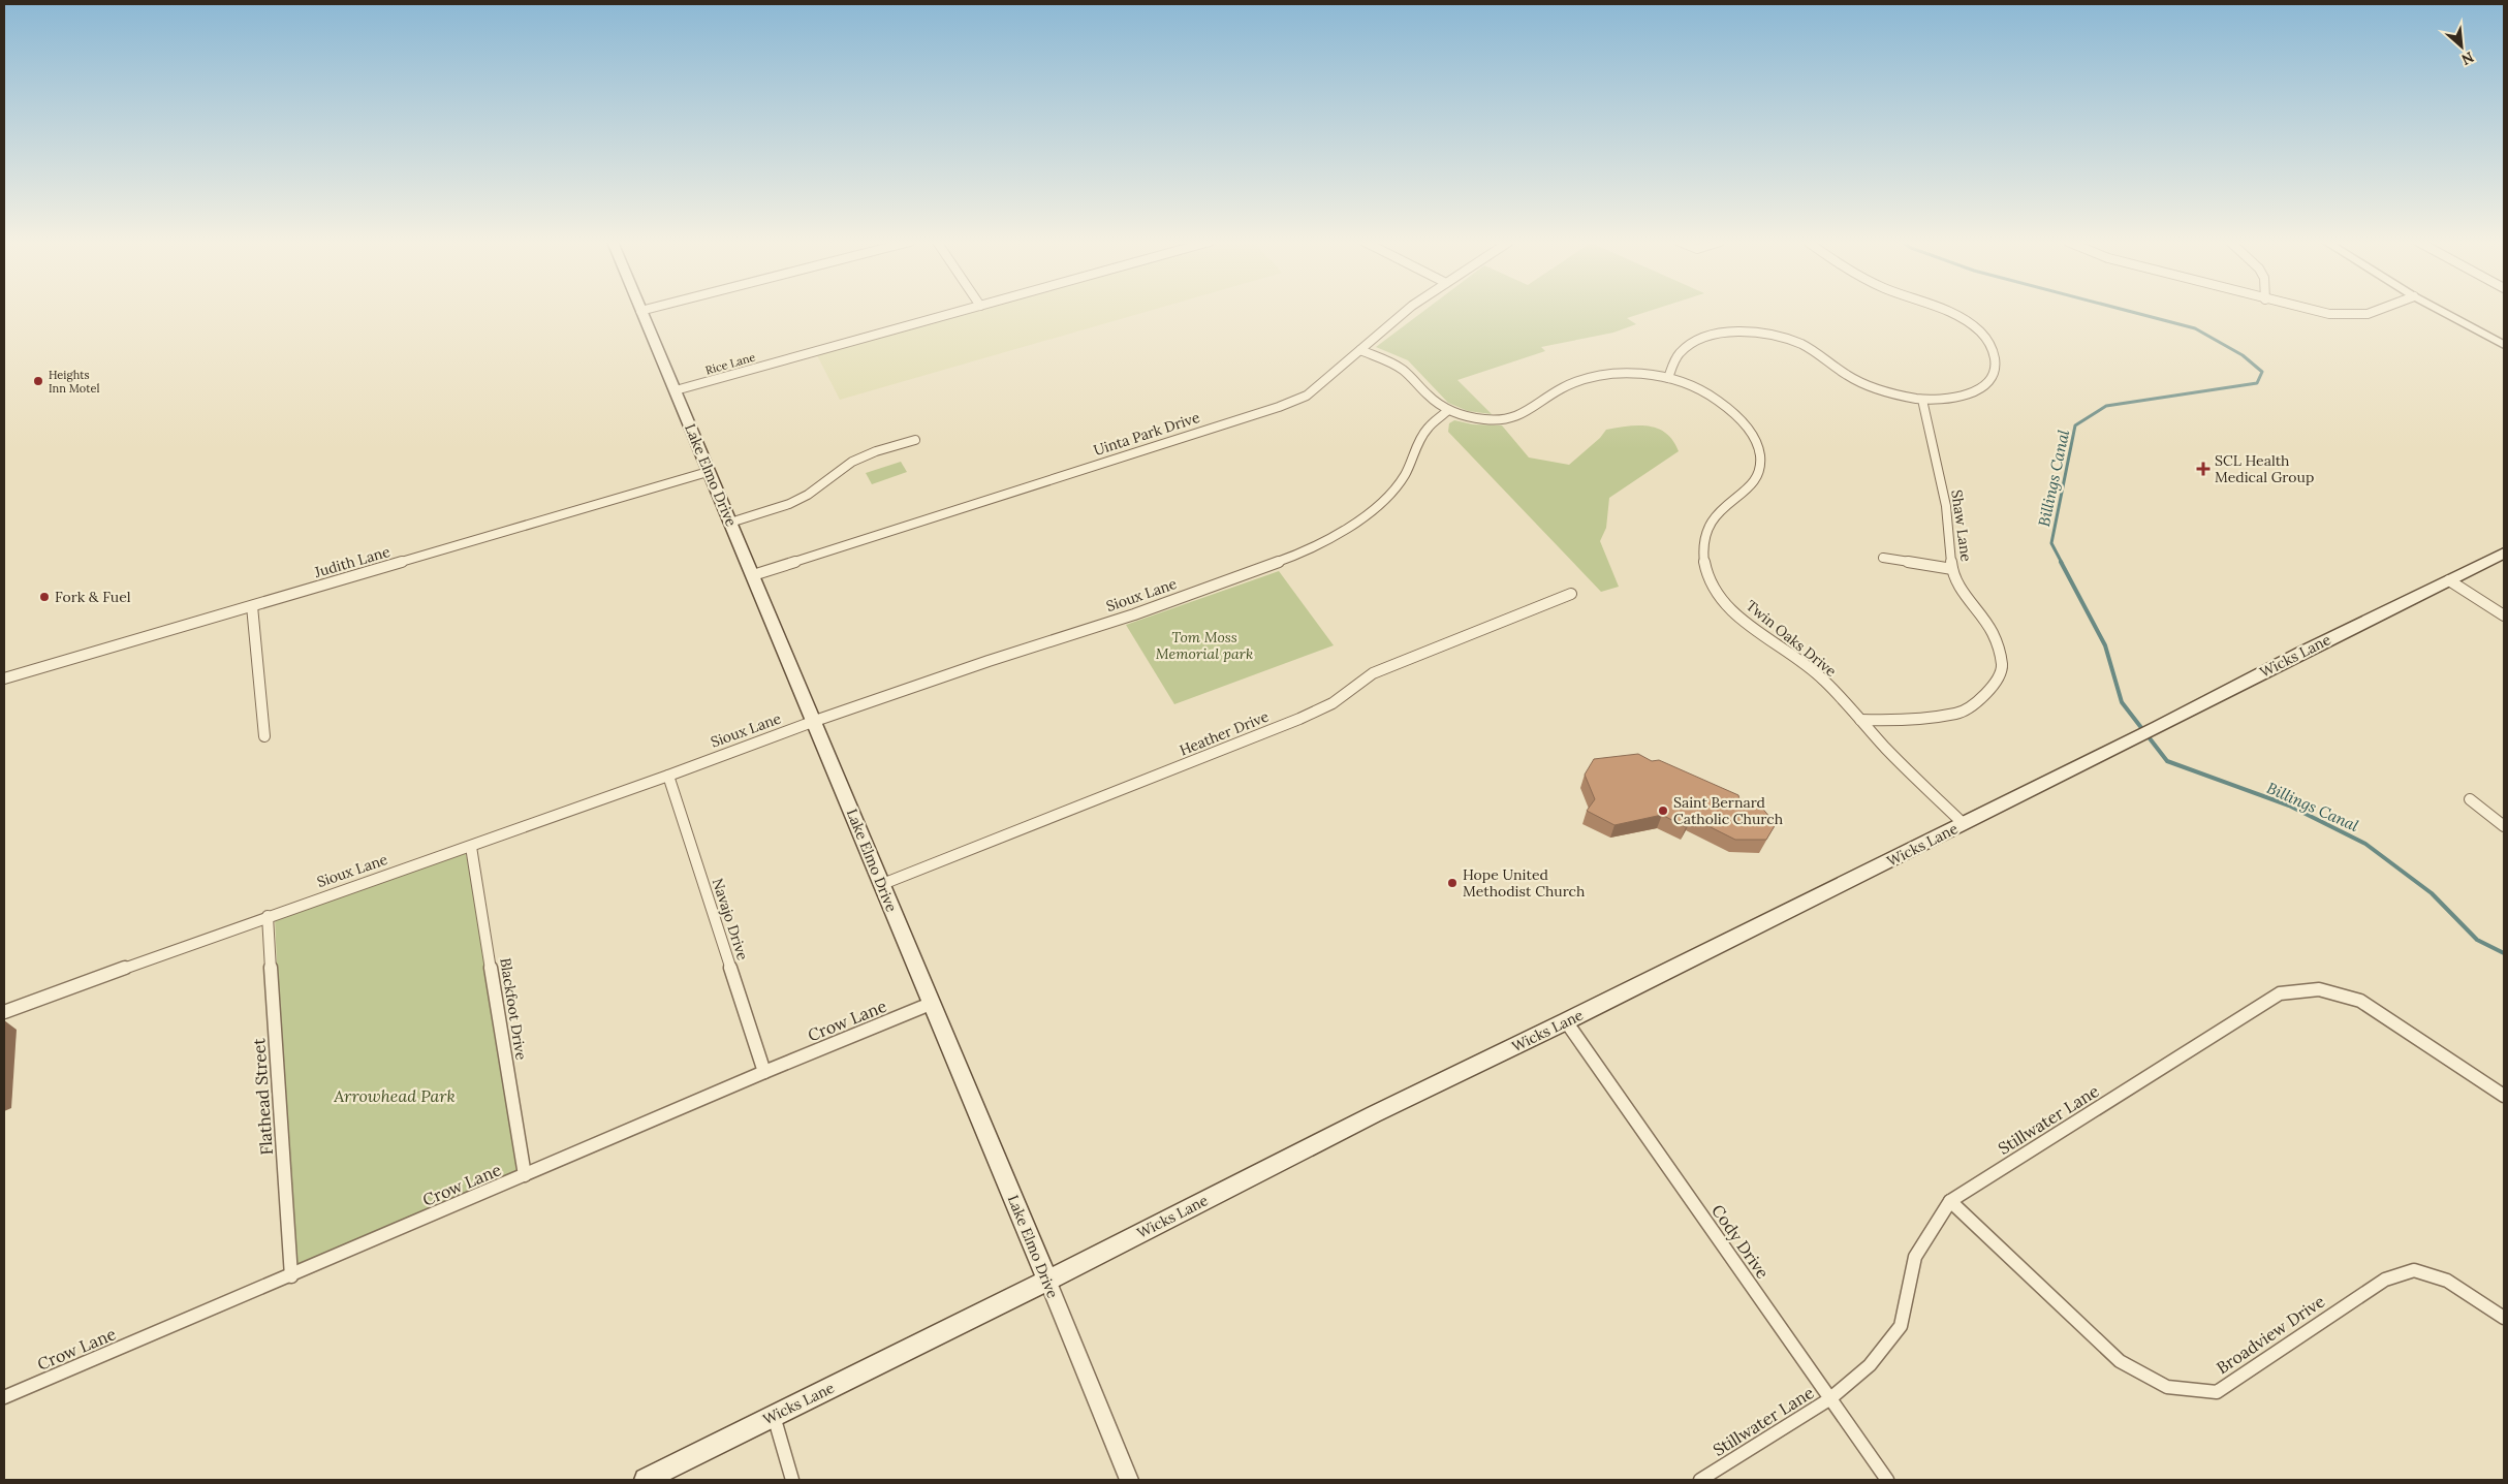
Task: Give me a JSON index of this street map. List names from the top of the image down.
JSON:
{
  "streets": {
    "main road": ["Lake Elmo Drive", "Wicks Lane"],
    "street": [
      "Rice Lane",
      "Uinta Park Drive",
      "Shaw Lane",
      "Judith Lane",
      "Sioux Lane",
      "Twin Oaks Drive",
      "Heather Drive",
      "Navajo Drive",
      "Blackfoot Drive",
      "Crow Lane",
      "Flathead Street",
      "Stillwater Lane",
      "Cody Drive",
      "Broadview Drive"
    ]
  },
  "crossings": [
    ["Rice Lane", "Lake Elmo Drive"],
    ["Uinta Park Drive", "Lake Elmo Drive"],
    ["Uinta Park Drive", "Twin Oaks Drive"],
    ["Lake Elmo Drive", "Judith Lane"],
    ["Lake Elmo Drive", "Sioux Lane"],
    ["Lake Elmo Drive", "Wicks Lane"],
    ["Lake Elmo Drive", "Heather Drive"],
    ["Lake Elmo Drive", "Crow Lane"],
    ["Shaw Lane", "Twin Oaks Drive"],
    ["Sioux Lane", "Twin Oaks Drive"],
    ["Sioux Lane", "Navajo Drive"],
    ["Sioux Lane", "Blackfoot Drive"],
    ["Sioux Lane", "Flathead Street"],
    ["Twin Oaks Drive", "Wicks Lane"],
    ["Wicks Lane", "Cody Drive"],
    ["Navajo Drive", "Crow Lane"],
    ["Blackfoot Drive", "Crow Lane"],
    ["Crow Lane", "Flathead Street"],
    ["Stillwater Lane", "Cody Drive"],
    ["Stillwater Lane", "Broadview Drive"]
  ],
  "water": ["Billings Canal"],
  "parks": ["Tom Moss Memorial park", "Arrowhead Park"],
  "places": {
    "other": [
      "Heights Inn Motel",
      "Fork & Fuel",
      "Saint Bernard Catholic Church",
      "Hope United Methodist Church"
    ],
    "health": ["SCL Health Medical Group"]
  },
  "north": "bottom right"
}
